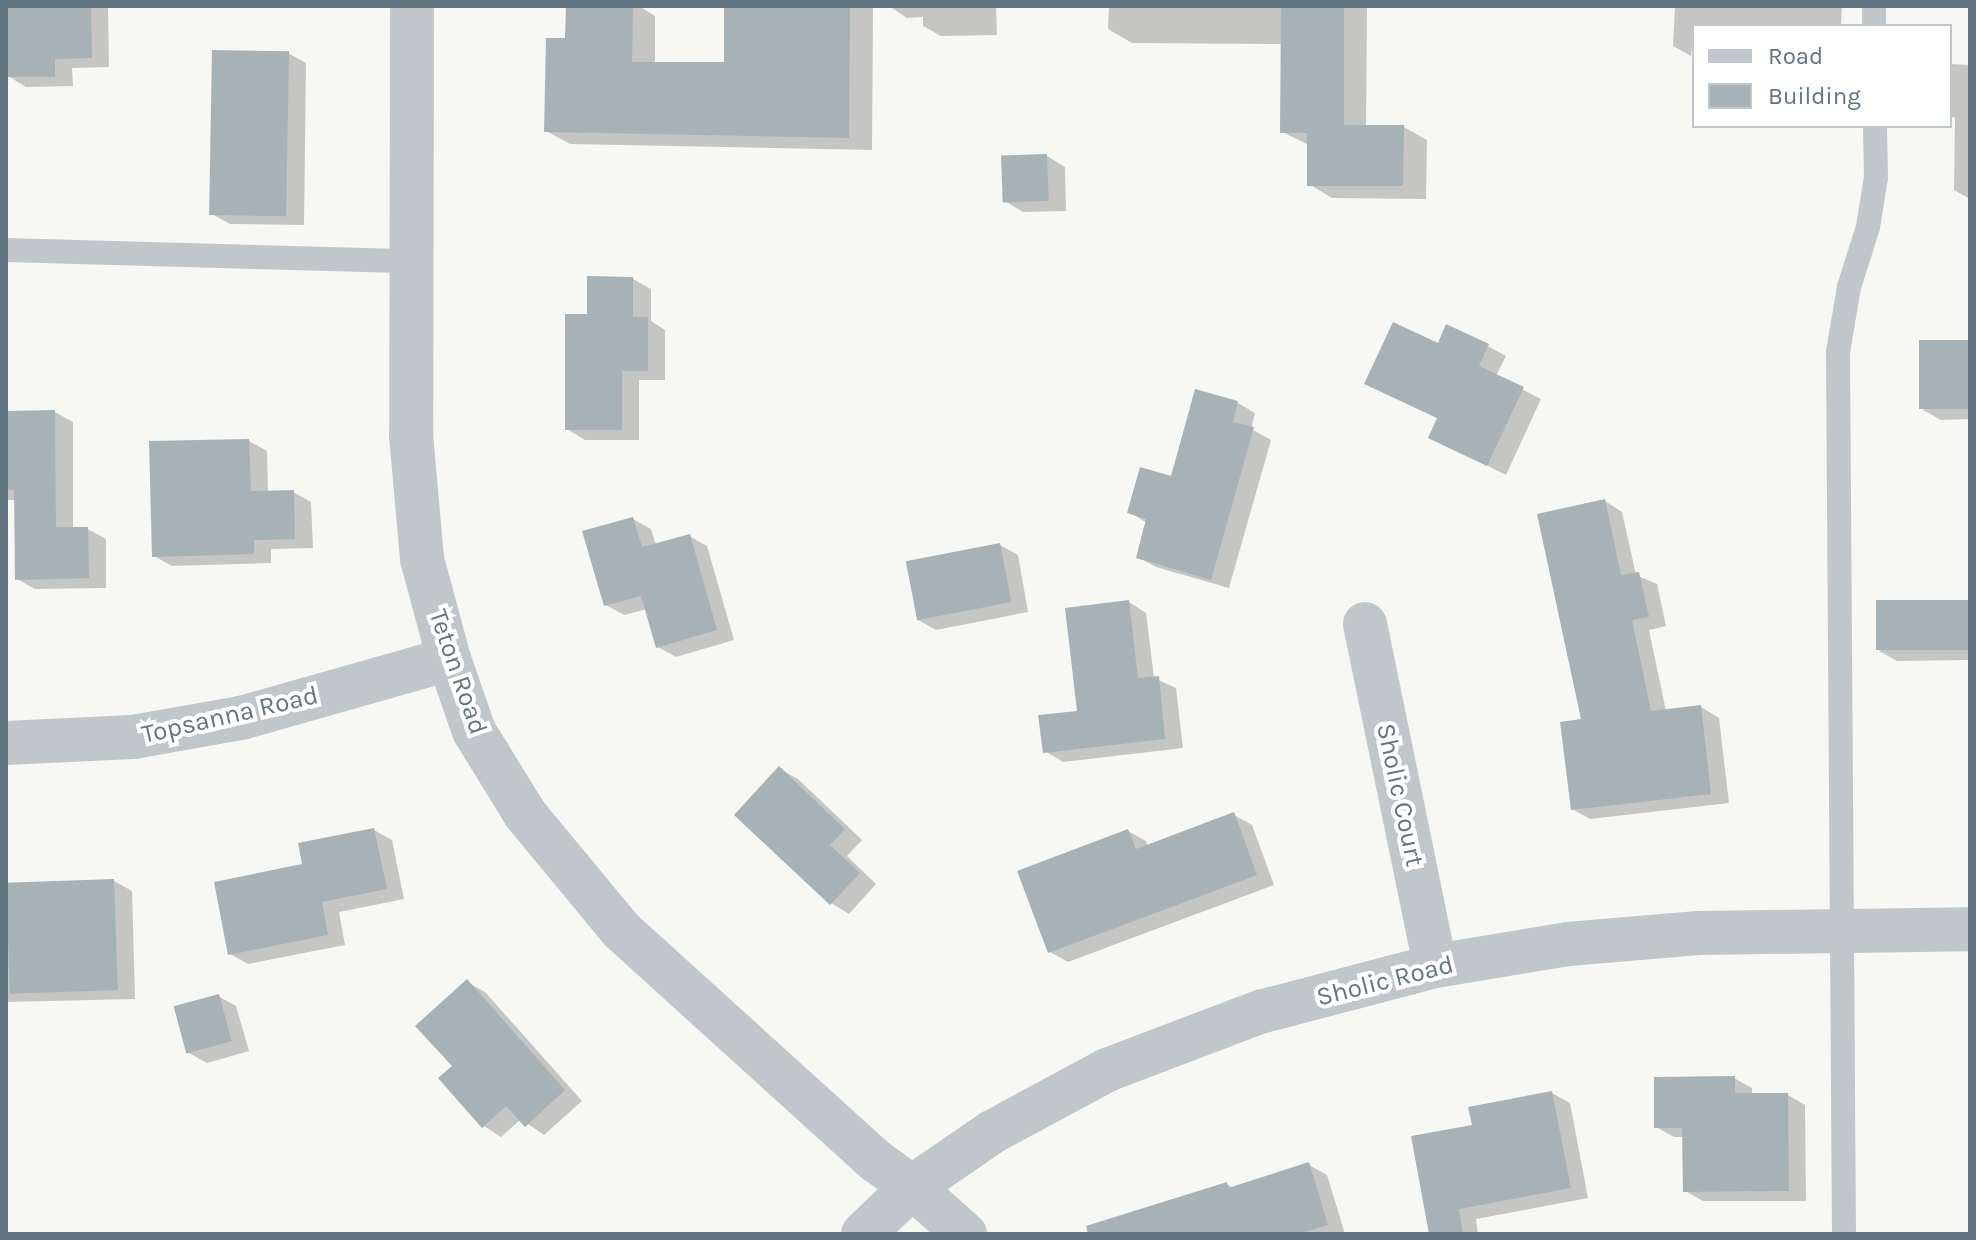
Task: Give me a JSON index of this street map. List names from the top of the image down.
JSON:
{
  "streets": {
    "street": [
      "Teton Road",
      "Topsanna Road",
      "Sholic Court",
      "Sholic Road"
    ]
  },
  "crossings": [
    ["Teton Road", "Topsanna Road"],
    ["Teton Road", "Sholic Road"],
    ["Sholic Court", "Sholic Road"]
  ],
  "legend": ["Road", "Building"]
}
